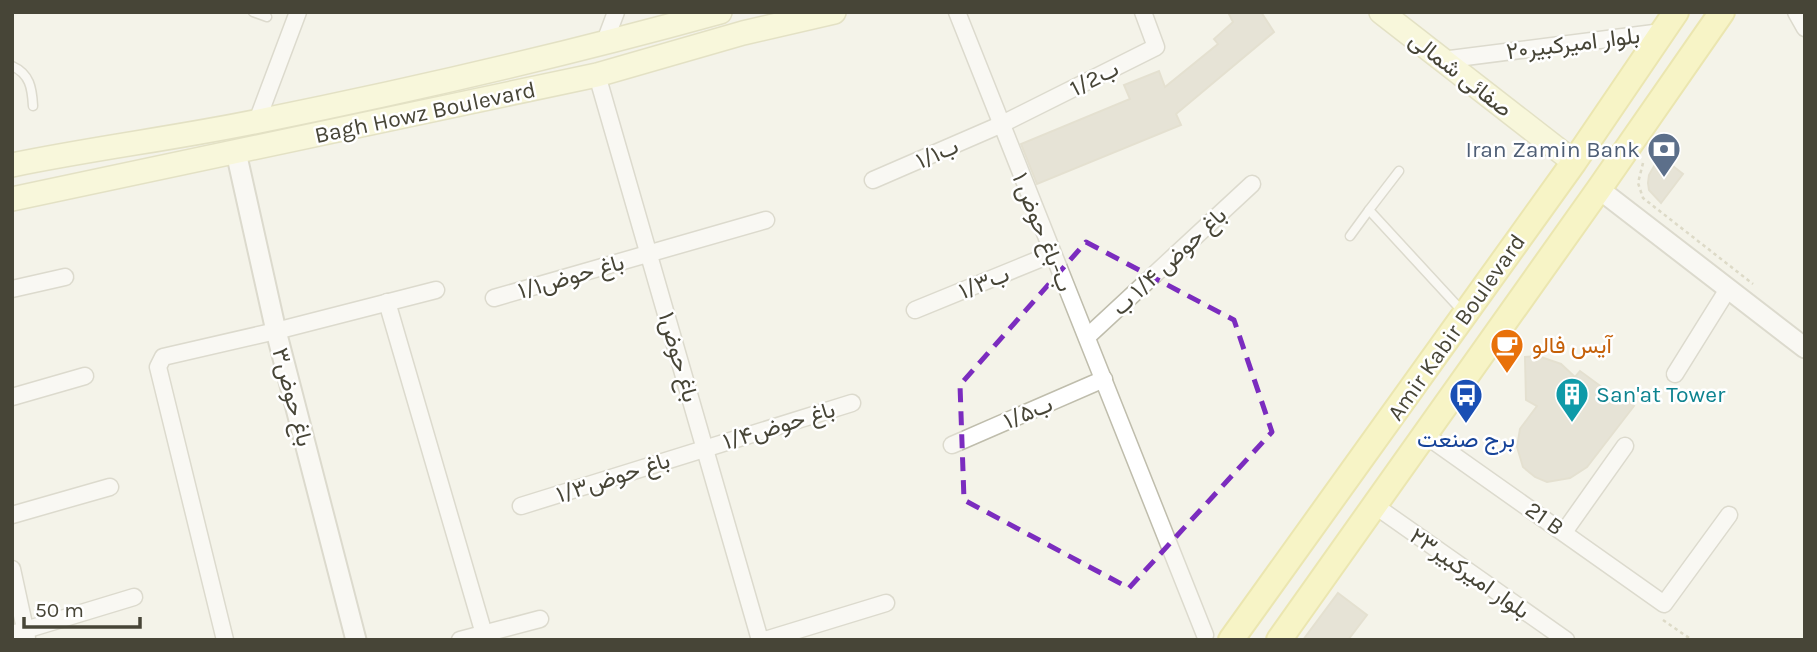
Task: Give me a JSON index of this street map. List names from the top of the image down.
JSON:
{
  "streets": {
    "main road": ["صفائی شمالی", "Bagh Howz Boulevard", "Amir Kabir Boulevard"],
    "street": [
      "بلوار امیرکبیر۲۰",
      "1/2ب",
      "ب۱/۱",
      "۱ ب-باغ حوض",
      "باغ حوض ۱/۴ ب",
      "باغ حوض۱/۱",
      "ب۱/۳",
      "باغ حوض۱",
      "باغ حوض۳",
      "ب۱/۵",
      "باغ حوض۱/۴",
      "باغ حوض۱/۳",
      "21 B",
      "۲۳بلوار امیرکبیر"
    ]
  },
  "crossings": [
    ["بلوار امیرکبیر۲۰", "صفائی شمالی"],
    ["بلوار امیرکبیر۲۰", "Amir Kabir Boulevard"],
    ["صفائی شمالی", "Amir Kabir Boulevard"],
    ["1/2ب", "ب۱/۱"],
    ["1/2ب", "۱ ب-باغ حوض"],
    ["Bagh Howz Boulevard", "باغ حوض۱"],
    ["Bagh Howz Boulevard", "باغ حوض۳"],
    ["ب۱/۱", "۱ ب-باغ حوض"],
    ["۱ ب-باغ حوض", "باغ حوض ۱/۴ ب"],
    ["۱ ب-باغ حوض", "ب۱/۳"],
    ["۱ ب-باغ حوض", "ب۱/۵"],
    ["باغ حوض۱/۱", "باغ حوض۱"],
    ["Amir Kabir Boulevard", "21 B"],
    ["Amir Kabir Boulevard", "۲۳بلوار امیرکبیر"],
    ["باغ حوض۱", "باغ حوض۱/۴"],
    ["باغ حوض۱", "باغ حوض۱/۳"],
    ["باغ حوض۱/۴", "باغ حوض۱/۳"]
  ],
  "places": {
    "bank": ["Iran Zamin Bank"],
    "cafe": ["آیس فالو"],
    "building": ["San'at Tower"],
    "bus stop": ["برج صنعت"]
  },
  "scale_bar": "50 m"
}
